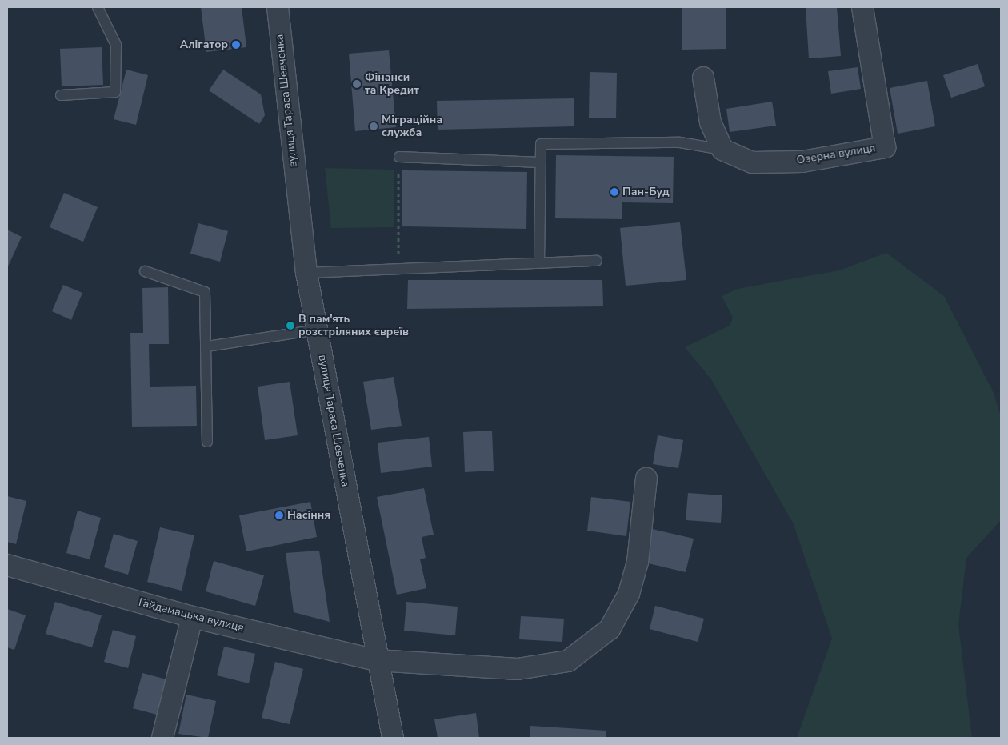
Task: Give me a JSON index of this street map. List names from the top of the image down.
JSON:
{
  "streets": {
    "street": ["вулиця Тараса Шевченка", "Озерна вулиця", "Гайдамацька вулиця"]
  },
  "crossings": [
    ["вулиця Тараса Шевченка", "Гайдамацька вулиця"]
  ],
  "places": [
    "Алігатор",
    "Фінанси та Кредит",
    "Міграційна служба",
    "Пан-Буд",
    "В пам'ять розстріляних євреїв",
    "Насіння"
  ]
}
